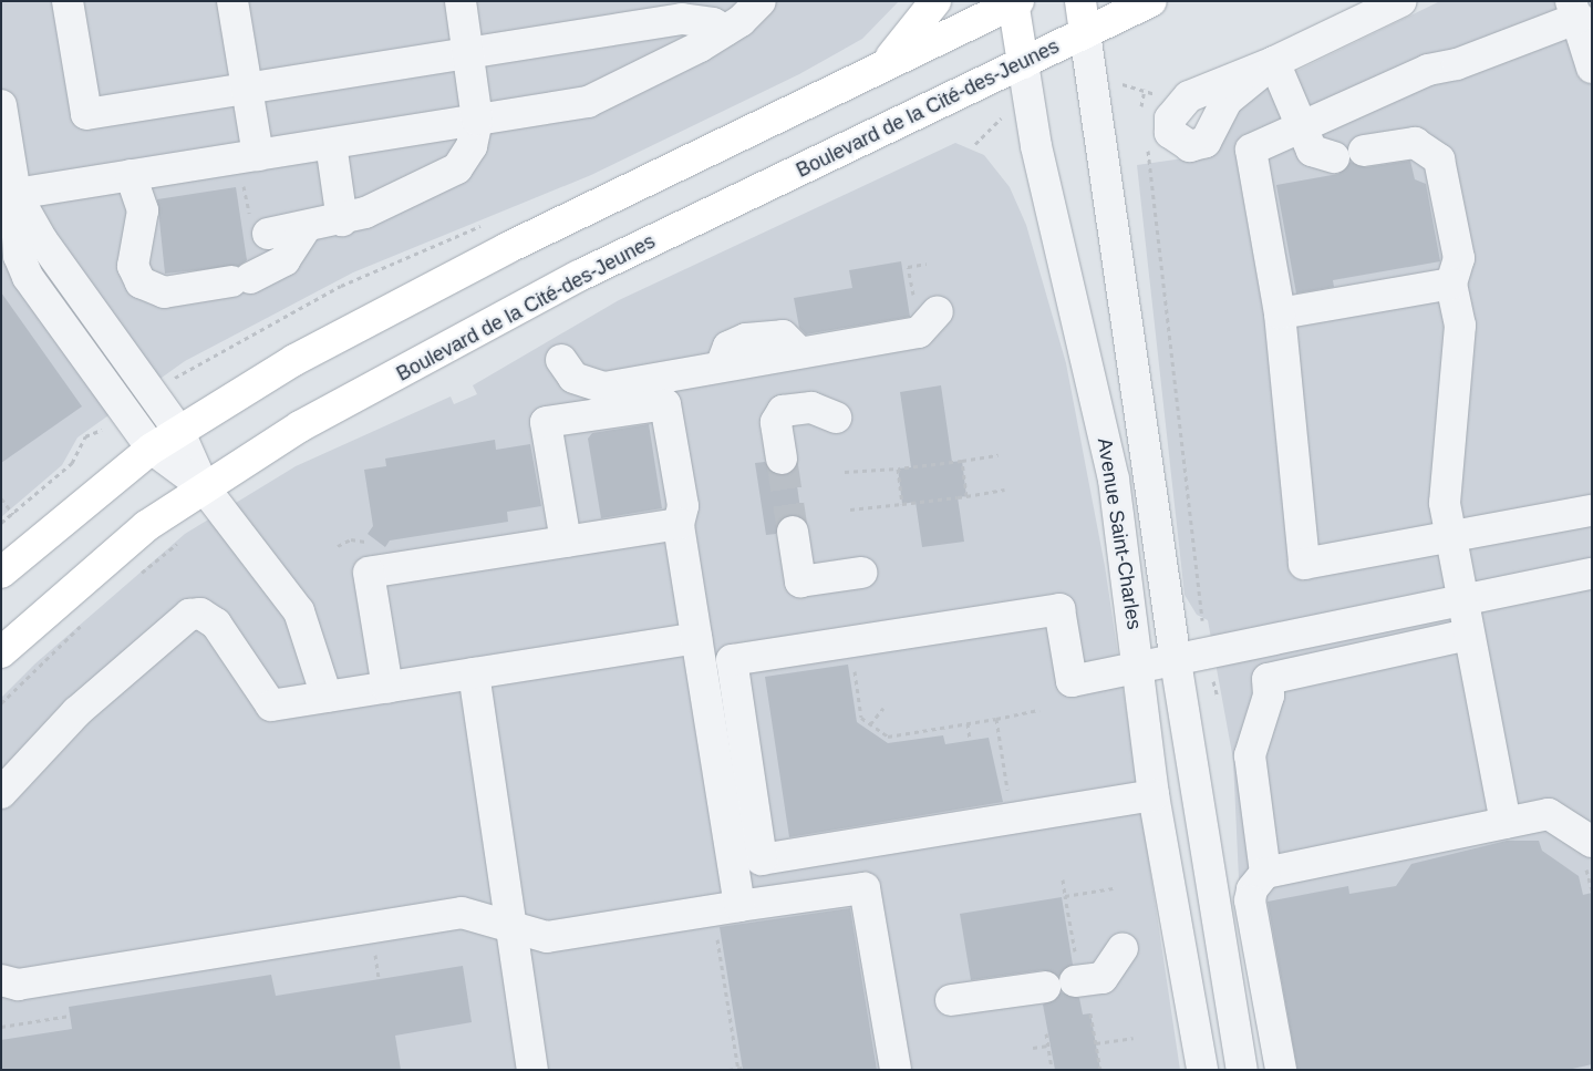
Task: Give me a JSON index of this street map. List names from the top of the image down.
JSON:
{
  "streets": {
    "main road": ["Boulevard de la Cité-des-Jeunes", "Avenue Saint-Charles"]
  },
  "crossings": [
    ["Boulevard de la Cité-des-Jeunes", "Avenue Saint-Charles"]
  ]
}
